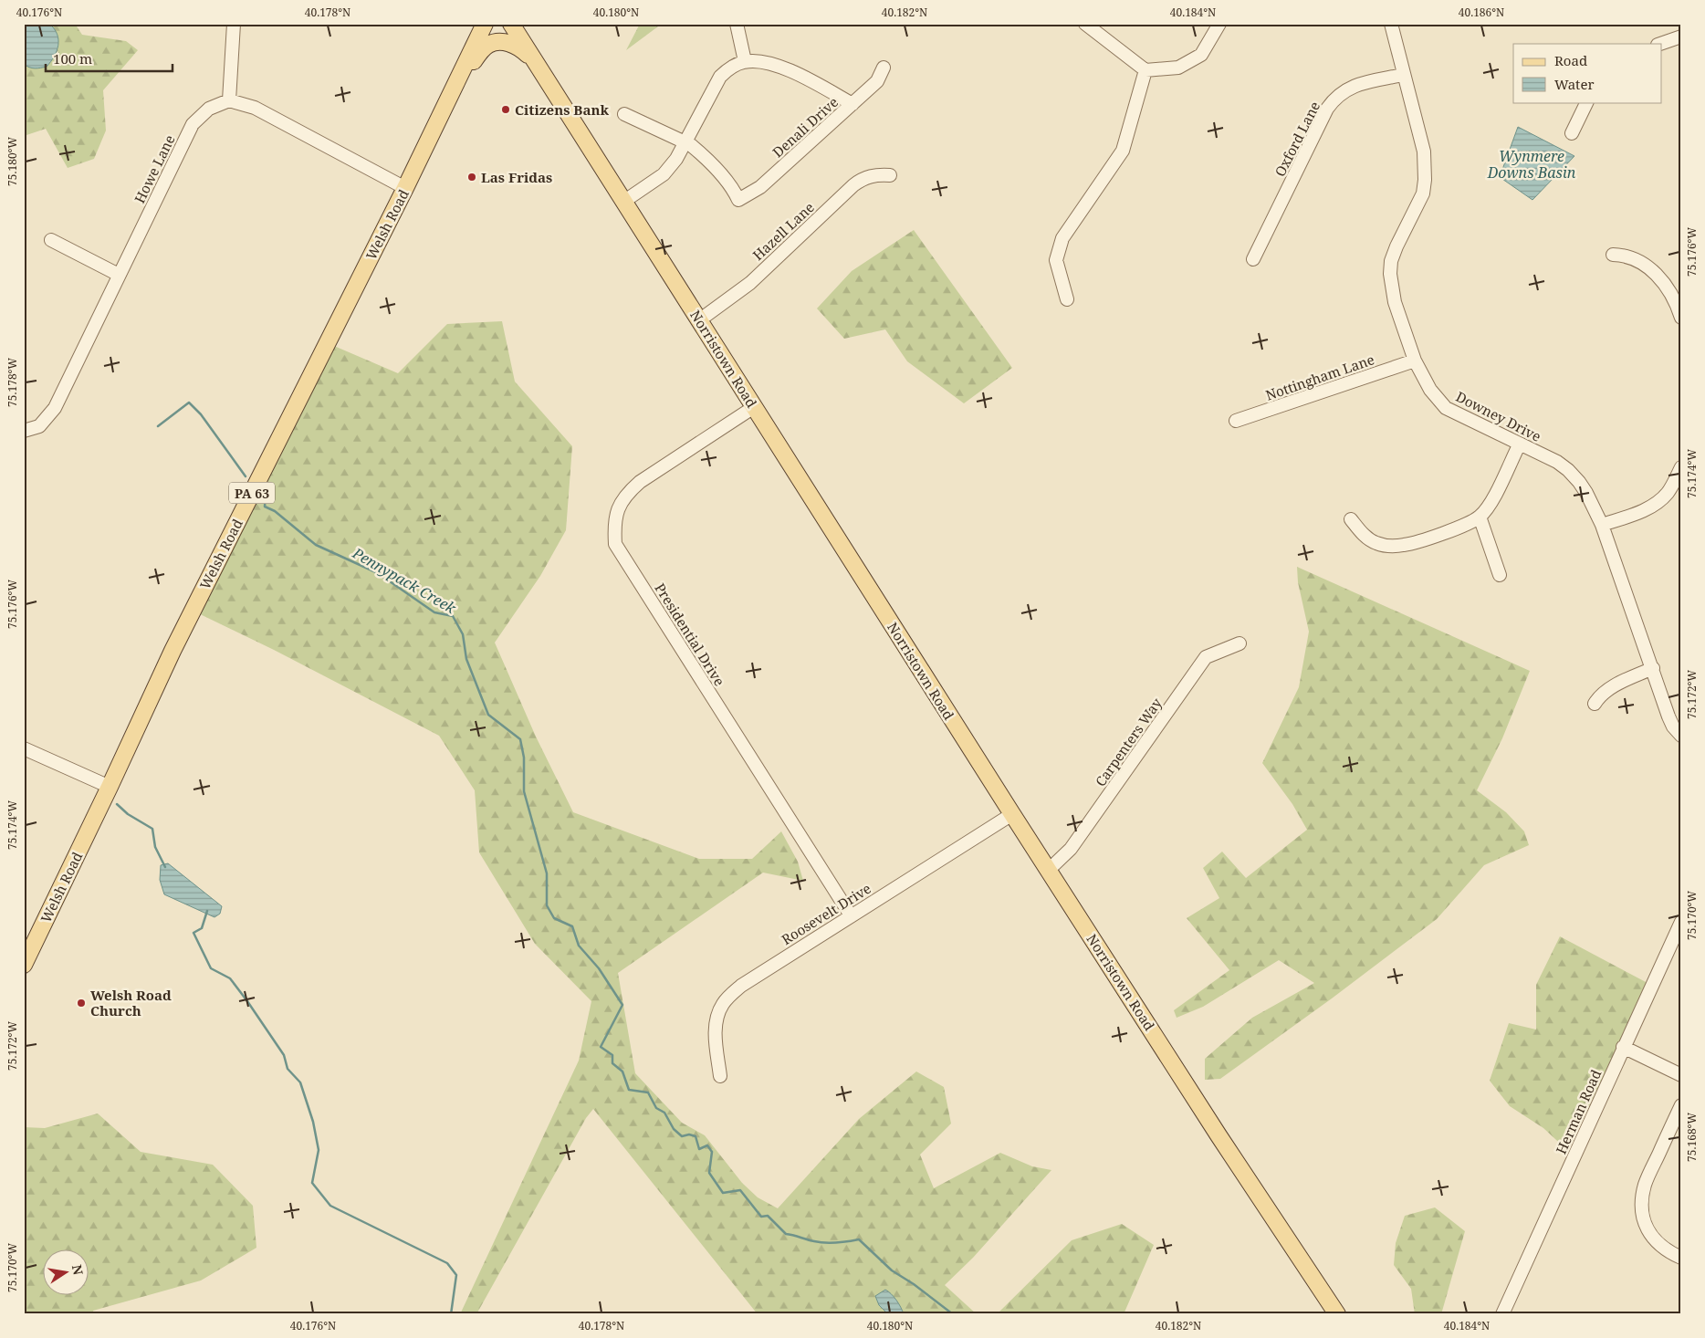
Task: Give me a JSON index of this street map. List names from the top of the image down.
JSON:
{
  "streets": {
    "main road": ["Welsh Road", "Norristown Road", "PA 63"],
    "street": [
      "Denali Drive",
      "Oxford Lane",
      "Howe Lane",
      "Hazell Lane",
      "Nottingham Lane",
      "Downey Drive",
      "Presidential Drive",
      "Carpenters Way",
      "Roosevelt Drive",
      "Herman Road"
    ]
  },
  "crossings": [
    ["Oxford Lane", "Downey Drive"],
    ["Hazell Lane", "Norristown Road"],
    ["Norristown Road", "Presidential Drive"],
    ["Norristown Road", "Carpenters Way"],
    ["Norristown Road", "Roosevelt Drive"],
    ["Nottingham Lane", "Downey Drive"],
    ["Presidential Drive", "Roosevelt Drive"]
  ],
  "water": ["Wynmere Downs Basin", "Pennypack Creek"],
  "places": ["Citizens Bank", "Las Fridas", "Welsh Road Church"],
  "legend": ["Road", "Water"],
  "scale_bar": "100 m",
  "north": "right",
  "coordinates": [
    "40.176°N",
    "40.178°N",
    "40.180°N",
    "40.182°N",
    "40.184°N",
    "40.186°N",
    "75.180°W",
    "75.176°W",
    "75.178°W",
    "75.174°W",
    "75.172°W",
    "75.170°W",
    "75.168°W"
  ]
}
